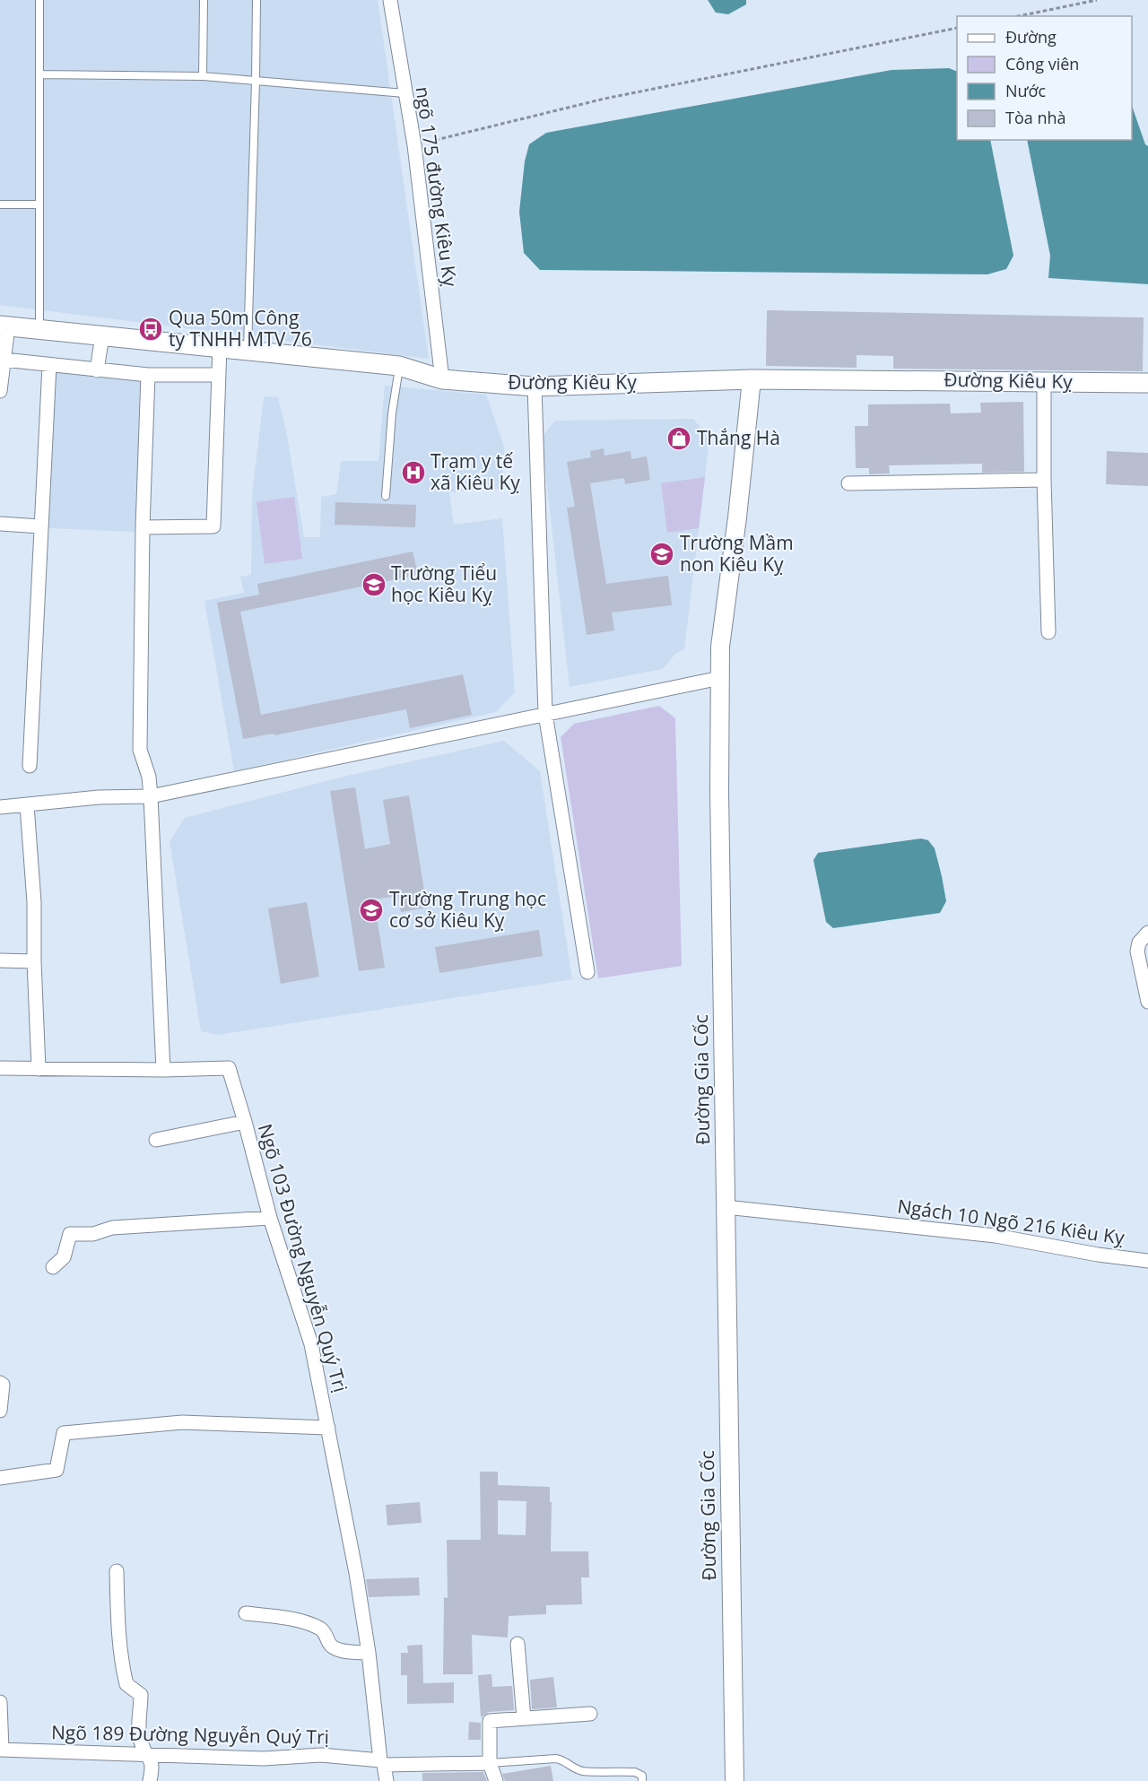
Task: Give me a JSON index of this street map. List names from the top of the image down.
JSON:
{
  "streets": {
    "main road": ["Đường Kiêu Kỵ"],
    "street": [
      "ngõ 175 đường Kiêu Kỵ",
      "Đường Gia Cốc",
      "Ngách 10 Ngõ 216 Kiêu Kỵ",
      "Ngõ 103 Đường Nguyễn Quý Trị",
      "Ngõ 189 Đường Nguyễn Quý Trị"
    ]
  },
  "crossings": [
    ["ngõ 175 đường Kiêu Kỵ", "Đường Kiêu Kỵ"],
    ["Đường Kiêu Kỵ", "Đường Gia Cốc"],
    ["Đường Gia Cốc", "Ngách 10 Ngõ 216 Kiêu Kỵ"],
    ["Ngõ 103 Đường Nguyễn Quý Trị", "Ngõ 189 Đường Nguyễn Quý Trị"]
  ],
  "places": {
    "bus stop": ["Qua 50m Công ty TNHH MTV 76"],
    "shop": ["Thắng Hà"],
    "hospital": ["Trạm y tế xã Kiêu Kỵ"],
    "school or university": ["Trường Mầm non Kiêu Kỵ", "Trường Tiểu học Kiêu Kỵ", "Trường Trung học cơ sở Kiêu Kỵ"]
  },
  "legend": [
    "Đường",
    "Công viên",
    "Nước",
    "Tòa nhà"
  ]
}
